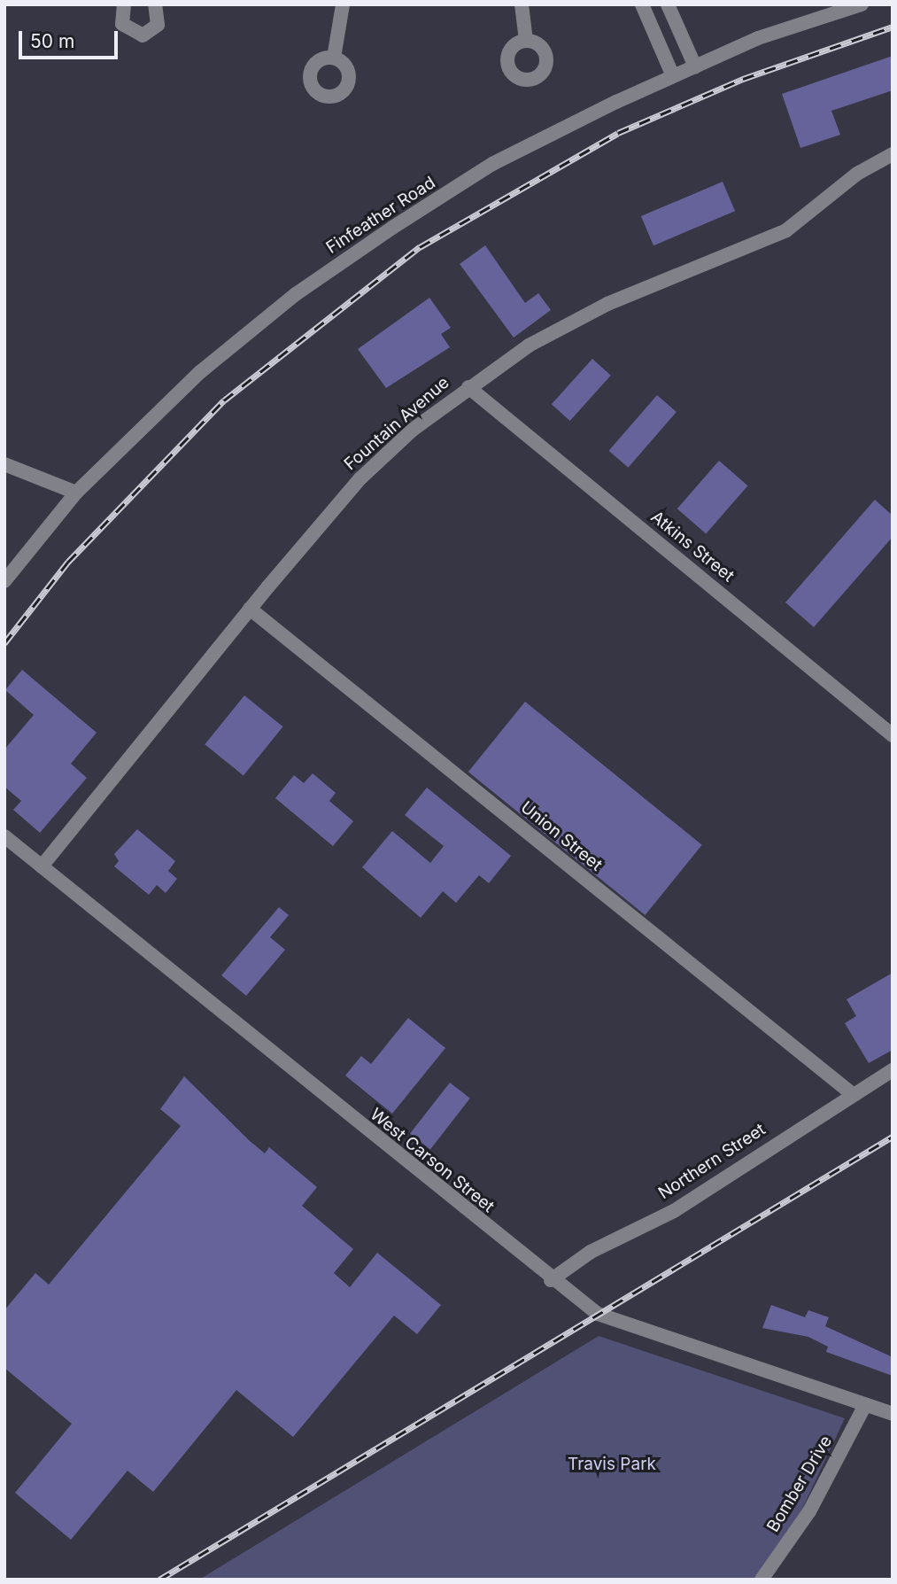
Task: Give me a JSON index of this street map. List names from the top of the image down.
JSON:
{
  "streets": {
    "street": [
      "Finfeather Road",
      "Fountain Avenue",
      "Atkins Street",
      "Union Street",
      "West Carson Street",
      "Northern Street",
      "Bomber Drive"
    ]
  },
  "crossings": [
    ["Fountain Avenue", "Atkins Street"],
    ["Fountain Avenue", "Union Street"],
    ["Fountain Avenue", "West Carson Street"],
    ["Union Street", "Northern Street"],
    ["West Carson Street", "Northern Street"],
    ["West Carson Street", "Bomber Drive"]
  ],
  "parks": ["Travis Park"],
  "scale_bar": "50 m"
}
